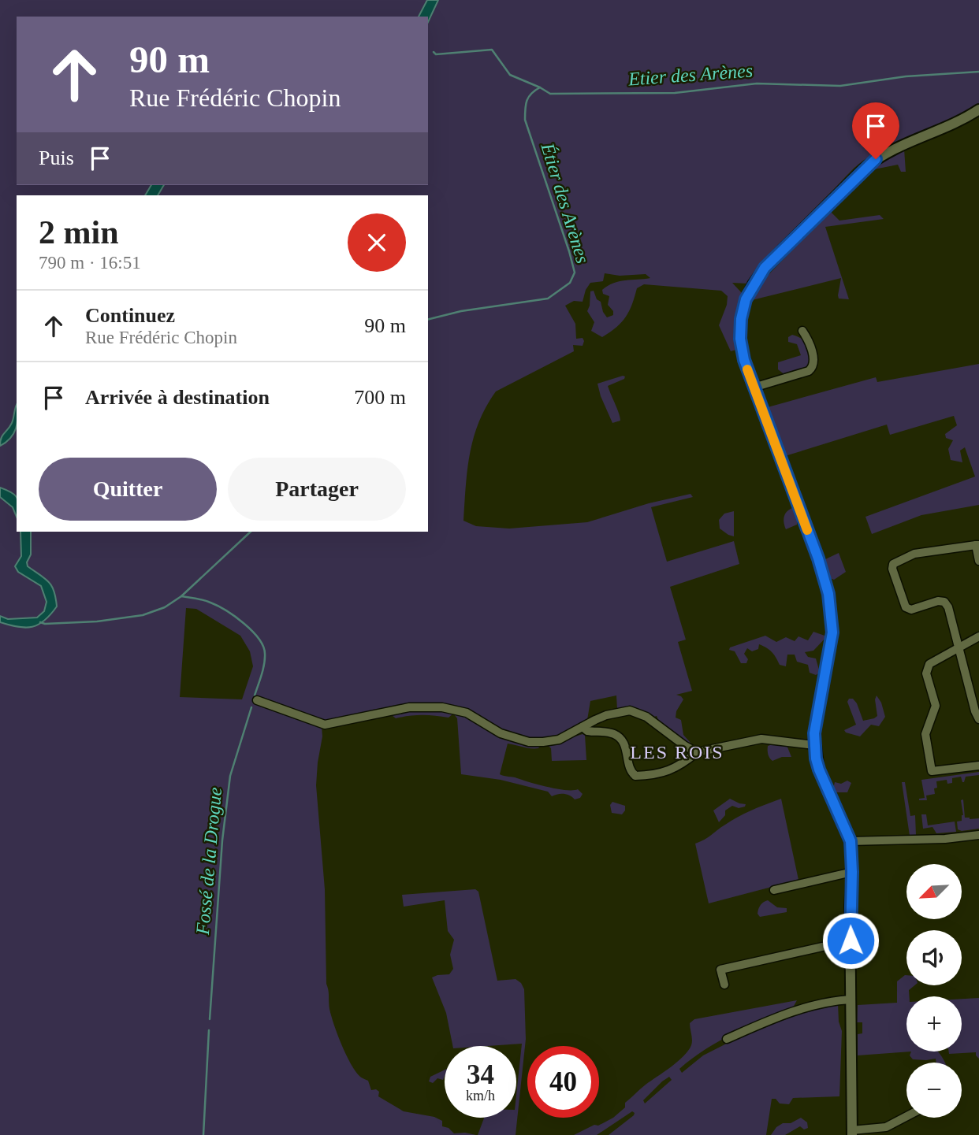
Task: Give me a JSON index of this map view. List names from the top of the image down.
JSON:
{
  "districts": ["LES ROIS"],
  "water": ["Etier des Arènes", "Étier des Arènes", "Fossé de la Drogue"],
  "north": "bottom left",
  "page": {
    "turn": ["90 m", "Rue Frédéric Chopin"],
    "then": "Puis",
    "heading": ["2 min", "790 m · 16:51"],
    "list": [
      {
        "name": "Continuez",
        "note": "Rue Frédéric Chopin",
        "value": "90 m"
      },
      {
        "name": "Arrivée à destination",
        "value": "700 m"
      }
    ],
    "buttons": ["Quitter", "Partager"],
    "map_buttons": ["+", "−"],
    "speed": "34 km/h",
    "limit": "40"
  }
}
